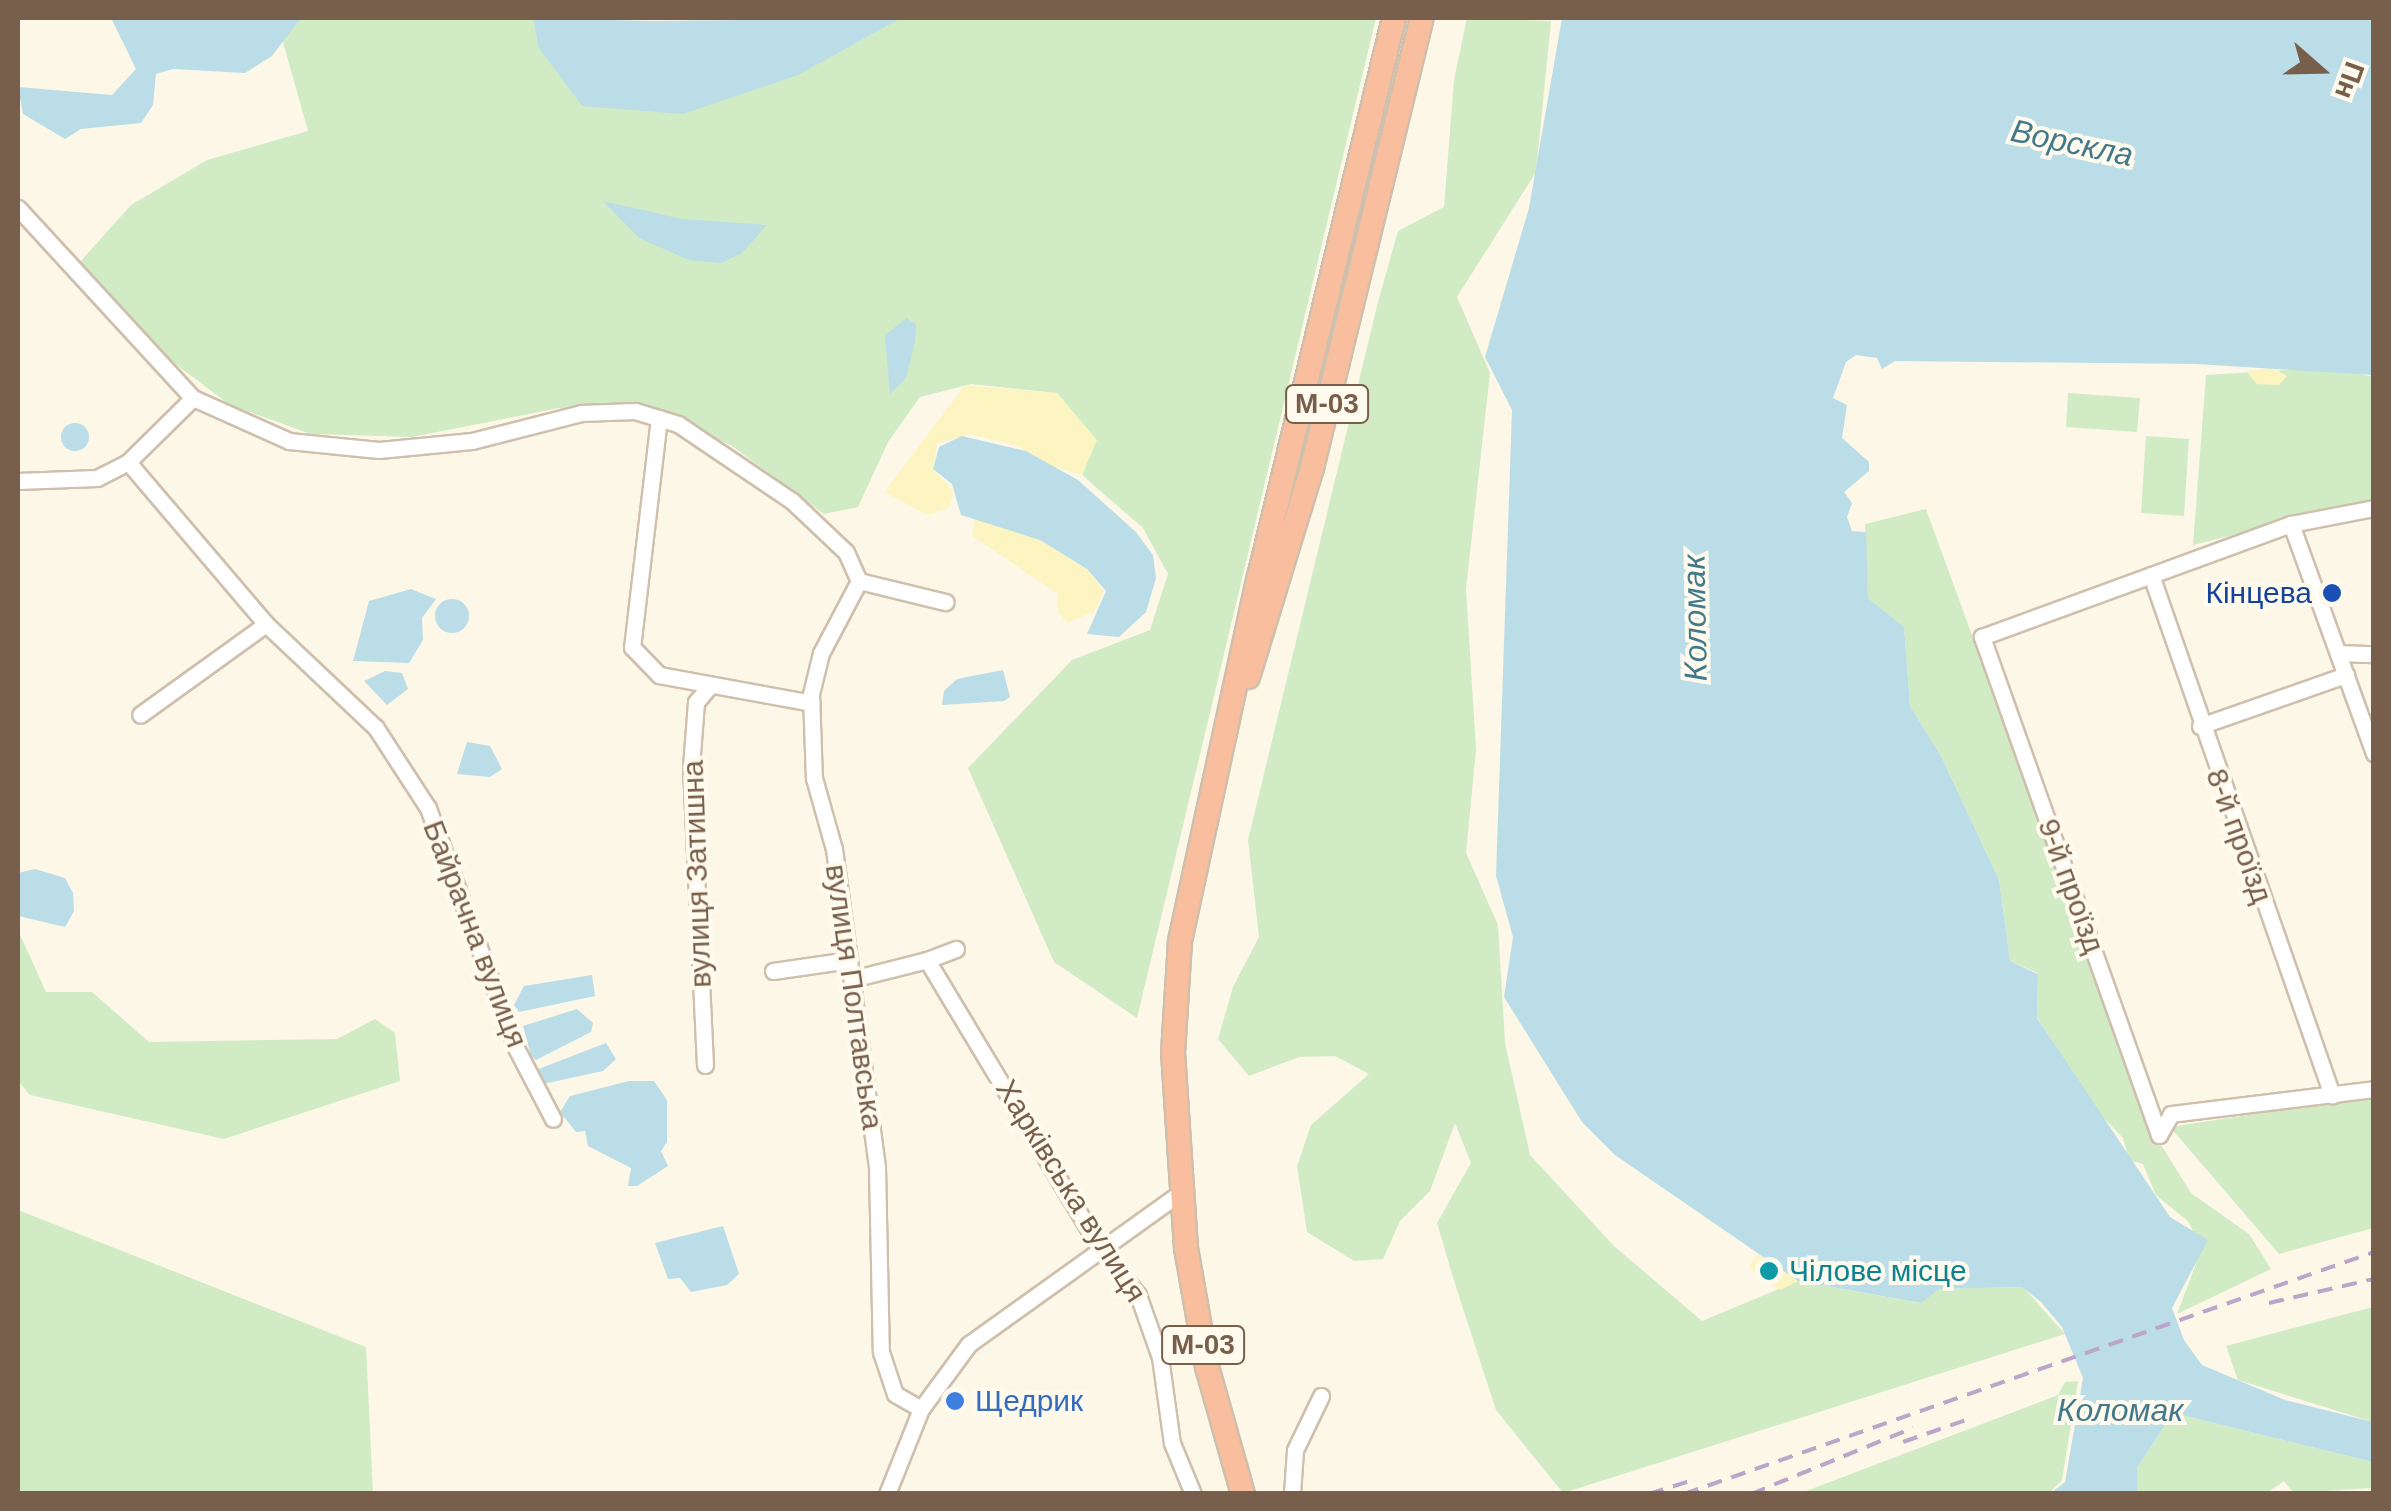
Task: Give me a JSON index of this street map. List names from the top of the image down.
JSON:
{
  "streets": {
    "highway": ["М-03"],
    "street": [
      "8-й проїзд",
      "вулиця Затишна",
      "9-й проїзд",
      "Байрачна вулиця",
      "вулиця Полтавська",
      "Харківська вулиця"
    ]
  },
  "crossings": [
    ["8-й проїзд", "9-й проїзд"]
  ],
  "water": ["Ворскла", "Коломак"],
  "places": ["Кінцева", "Чілове місце", "Щедрик"],
  "north": "right"
}
